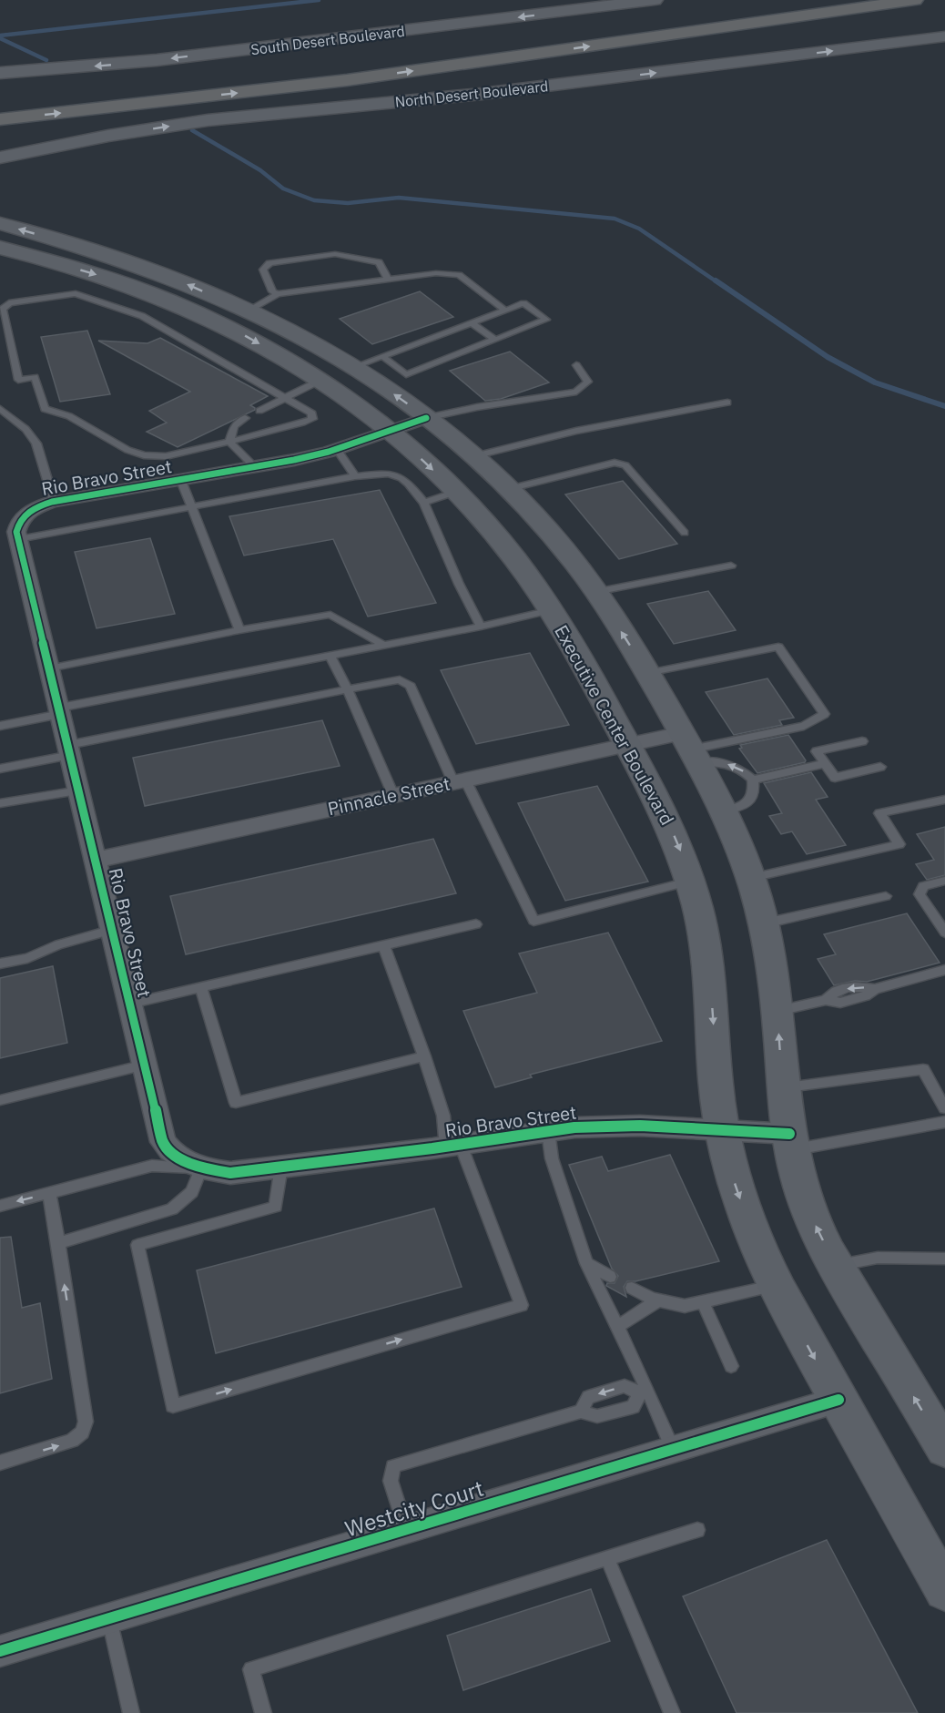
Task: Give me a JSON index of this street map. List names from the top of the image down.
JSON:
{
  "streets": {
    "main road": ["South Desert Boulevard", "North Desert Boulevard", "Executive Center Boulevard"],
    "street": ["Rio Bravo Street", "Pinnacle Street", "Westcity Court"]
  },
  "crossings": [
    ["Rio Bravo Street", "Executive Center Boulevard"],
    ["Rio Bravo Street", "Pinnacle Street"],
    ["Executive Center Boulevard", "Pinnacle Street"],
    ["Executive Center Boulevard", "Westcity Court"]
  ],
  "one_way": ["North Desert Boulevard"]
}
